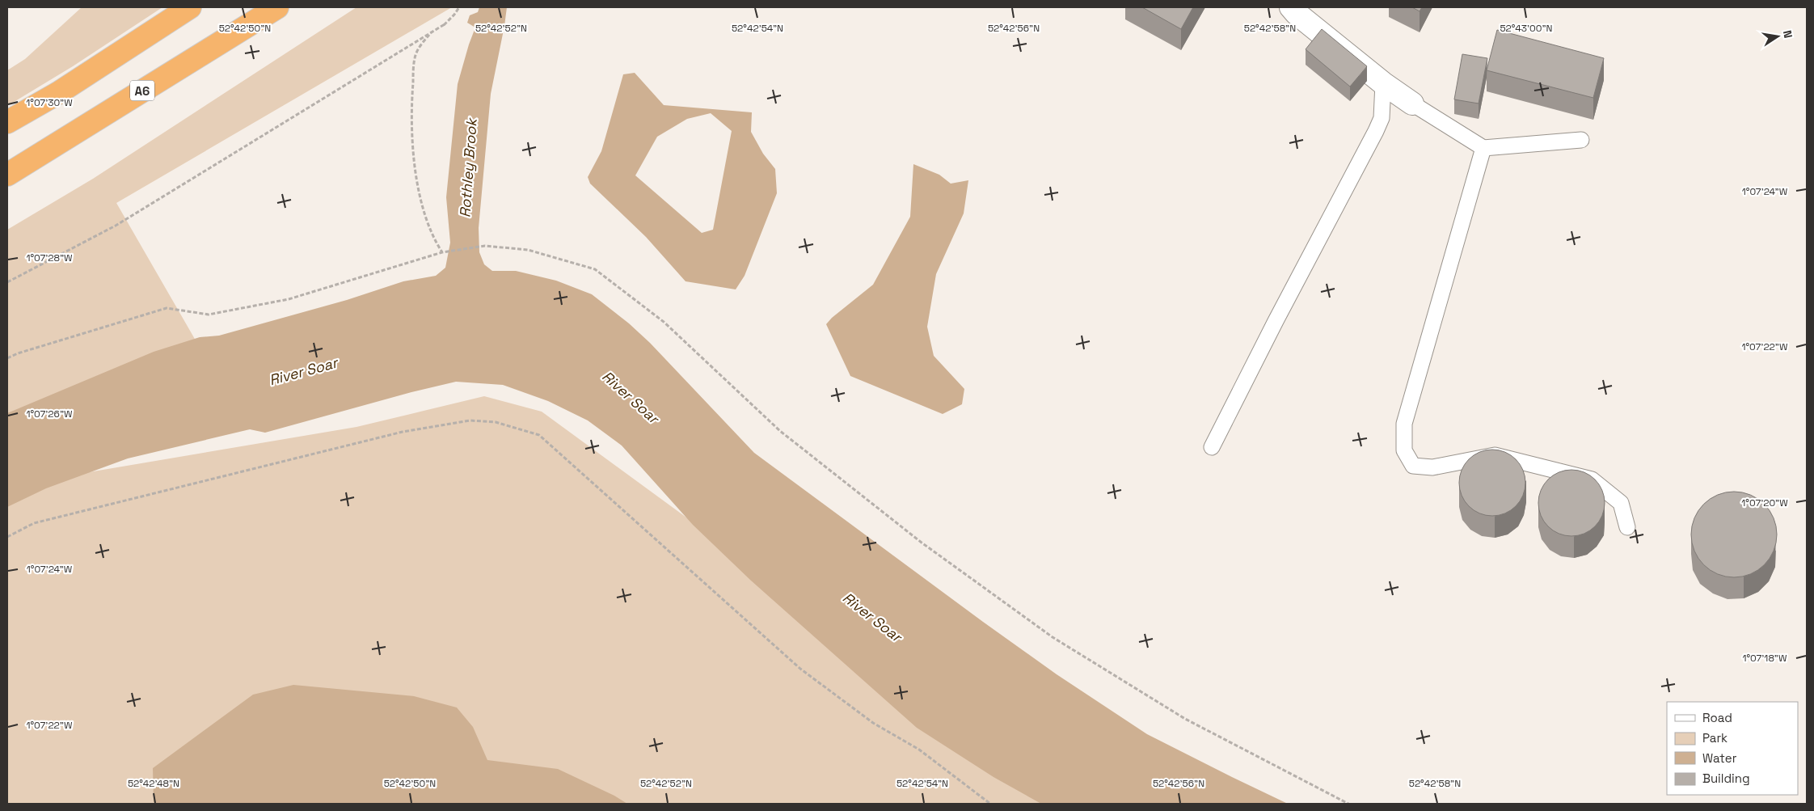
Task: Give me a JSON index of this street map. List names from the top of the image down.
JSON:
{
  "streets": {
    "highway": ["A6"]
  },
  "water": ["Rothley Brook", "River Soar"],
  "legend": [
    "Road",
    "Park",
    "Water",
    "Building"
  ],
  "north": "right",
  "coordinates": [
    "52°42'50\"N",
    "52°42'52\"N",
    "52°42'54\"N",
    "52°42'56\"N",
    "52°42'58\"N",
    "52°43'00\"N",
    "1°07'30\"W",
    "1°07'24\"W",
    "1°07'28\"W",
    "1°07'22\"W",
    "1°07'26\"W",
    "1°07'20\"W",
    "1°07'18\"W",
    "52°42'48\"N"
  ]
}
